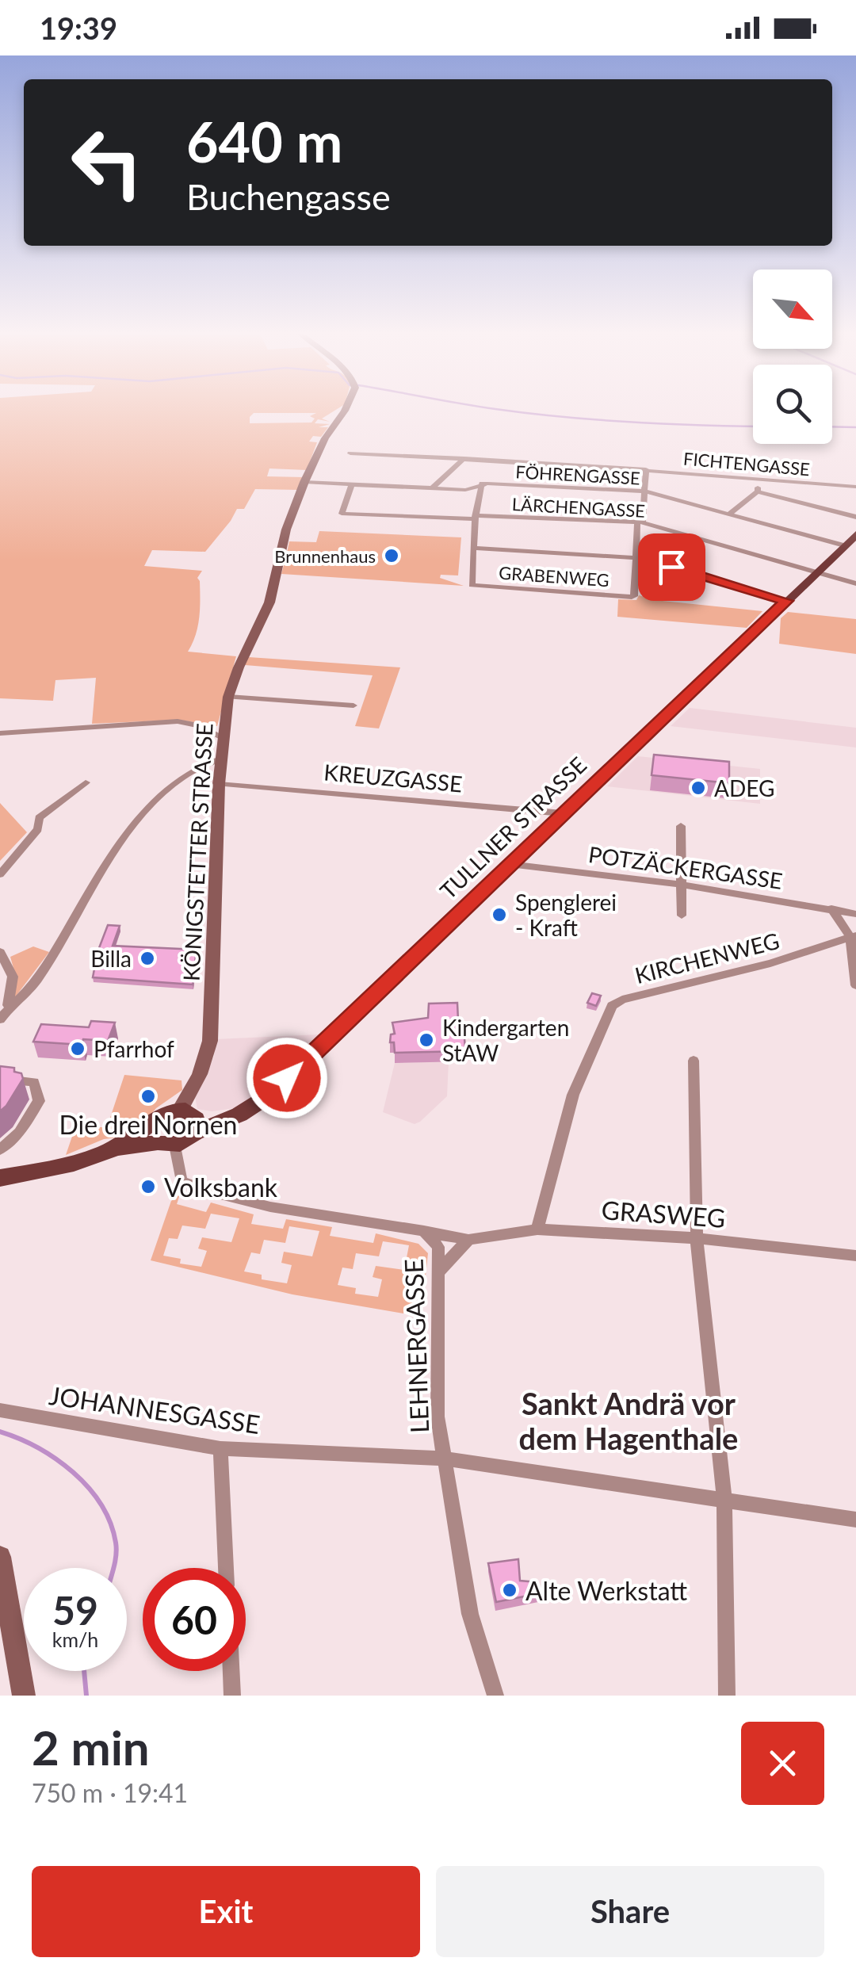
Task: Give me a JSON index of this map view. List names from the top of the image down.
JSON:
{
  "streets": {
    "main road": ["TULLNER STRASSE", "KÖNIGSTETTER STRASSE"],
    "street": [
      "FICHTENGASSE",
      "FÖHRENGASSE",
      "LÄRCHENGASSE",
      "GRABENWEG",
      "KREUZGASSE",
      "POTZÄCKERGASSE",
      "KIRCHENWEG",
      "GRASWEG",
      "LEHNERGASSE",
      "JOHANNESGASSE"
    ]
  },
  "crossings": [
    ["FÖHRENGASSE", "LÄRCHENGASSE"],
    ["FÖHRENGASSE", "TULLNER STRASSE"],
    ["FÖHRENGASSE", "KÖNIGSTETTER STRASSE"],
    ["LÄRCHENGASSE", "TULLNER STRASSE"],
    ["KREUZGASSE", "TULLNER STRASSE"],
    ["KREUZGASSE", "KÖNIGSTETTER STRASSE"],
    ["TULLNER STRASSE", "KÖNIGSTETTER STRASSE"],
    ["TULLNER STRASSE", "POTZÄCKERGASSE"],
    ["KIRCHENWEG", "GRASWEG"],
    ["GRASWEG", "LEHNERGASSE"],
    ["LEHNERGASSE", "JOHANNESGASSE"]
  ],
  "districts": ["Sankt Andrä vor dem Hagenthale"],
  "places": [
    "Brunnenhaus",
    "ADEG",
    "Spenglerei - Kraft",
    "Billa",
    "Kindergarten StAW",
    "Pfarrhof",
    "Die drei Nornen",
    "Volksbank",
    "Alte Werkstatt"
  ],
  "north": "bottom right",
  "page": {
    "status": "19:39",
    "turn": ["640 m", "Buchengasse"],
    "speed": "59 km/h",
    "limit": "60",
    "heading": ["2 min", "750 m · 19:41"],
    "buttons": ["Exit", "Share"]
  }
}
